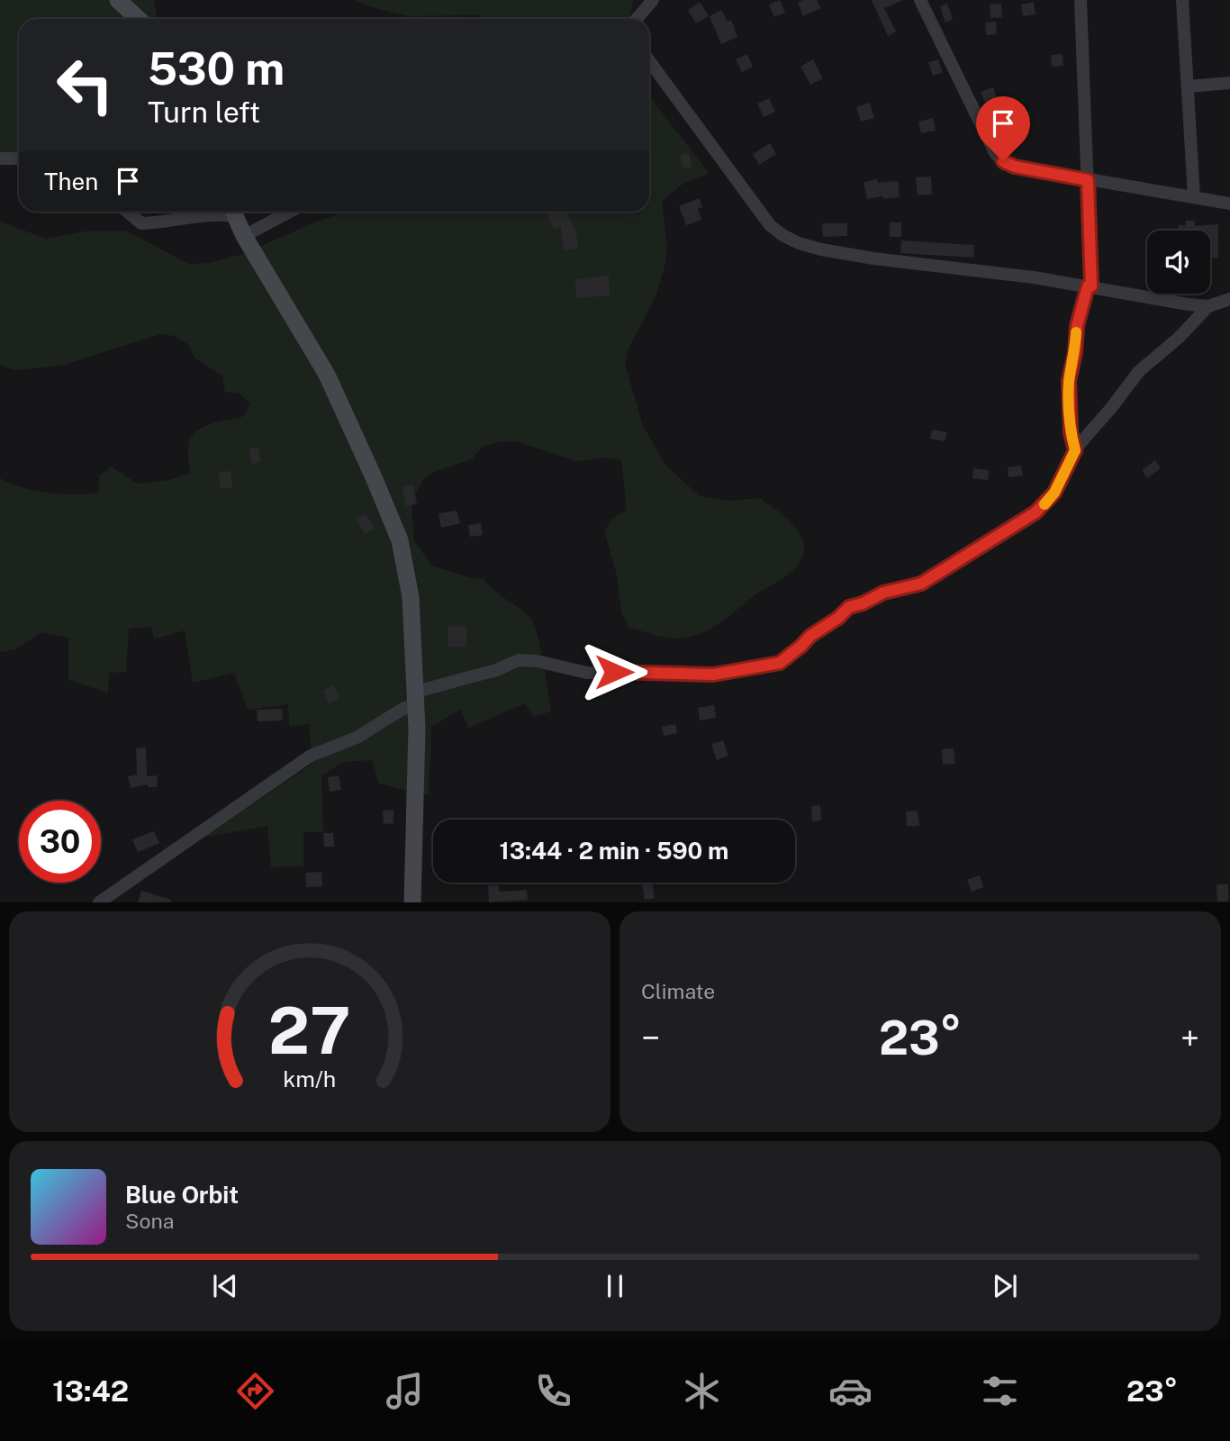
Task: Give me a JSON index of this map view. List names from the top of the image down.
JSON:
{
  "page": {
    "turn": ["530 m", "Turn left"],
    "then": "Then",
    "limit": "30",
    "trip": "13:44 · 2 min · 590 m",
    "tile": "Climate",
    "heat": ["−", "23°", "+"],
    "song": ["Blue Orbit", "Sona"],
    "tabs": ["13:42", "23°"],
    "gauge": ["27", "km/h"]
  }
}
